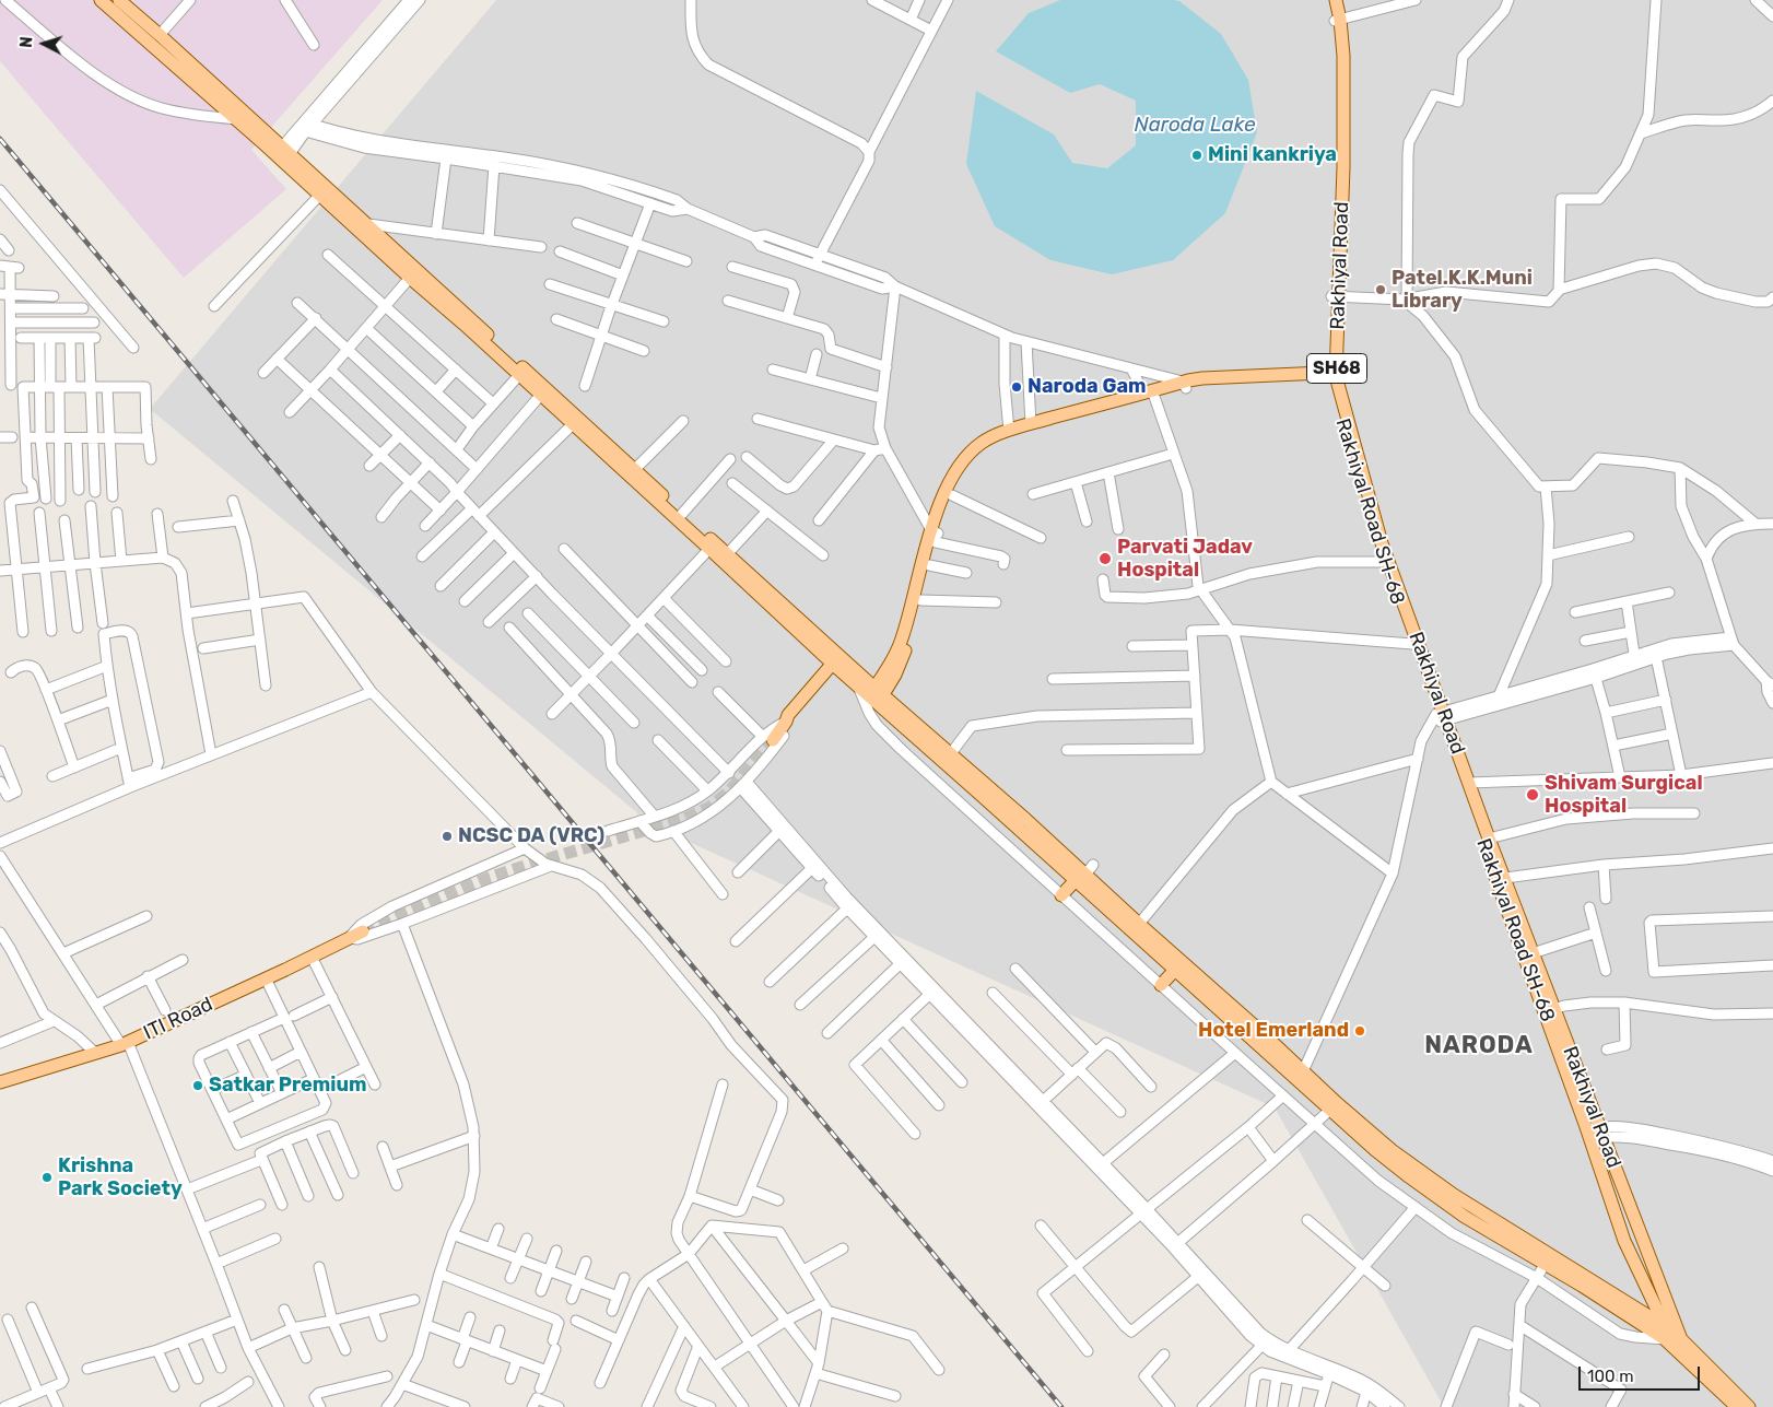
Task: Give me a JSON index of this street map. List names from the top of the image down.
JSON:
{
  "streets": {
    "main road": [
      "Rakhiyal Road",
      "SH68",
      "Rakhiyal Road SH-68",
      "ITI Road"
    ]
  },
  "crossings": [
    ["Rakhiyal Road", "SH68"],
    ["Rakhiyal Road", "Rakhiyal Road SH-68"]
  ],
  "districts": ["NARODA"],
  "water": ["Naroda Lake"],
  "places": [
    "Mini kankriya",
    "Patel.K.K.Muni Library",
    "Naroda Gam",
    "Parvati Jadav Hospital",
    "Shivam Surgical Hospital",
    "NCSC DA (VRC)",
    "Hotel Emerland",
    "Satkar Premium",
    "Krishna Park Society"
  ],
  "scale_bar": "100 m",
  "north": "left"
}
